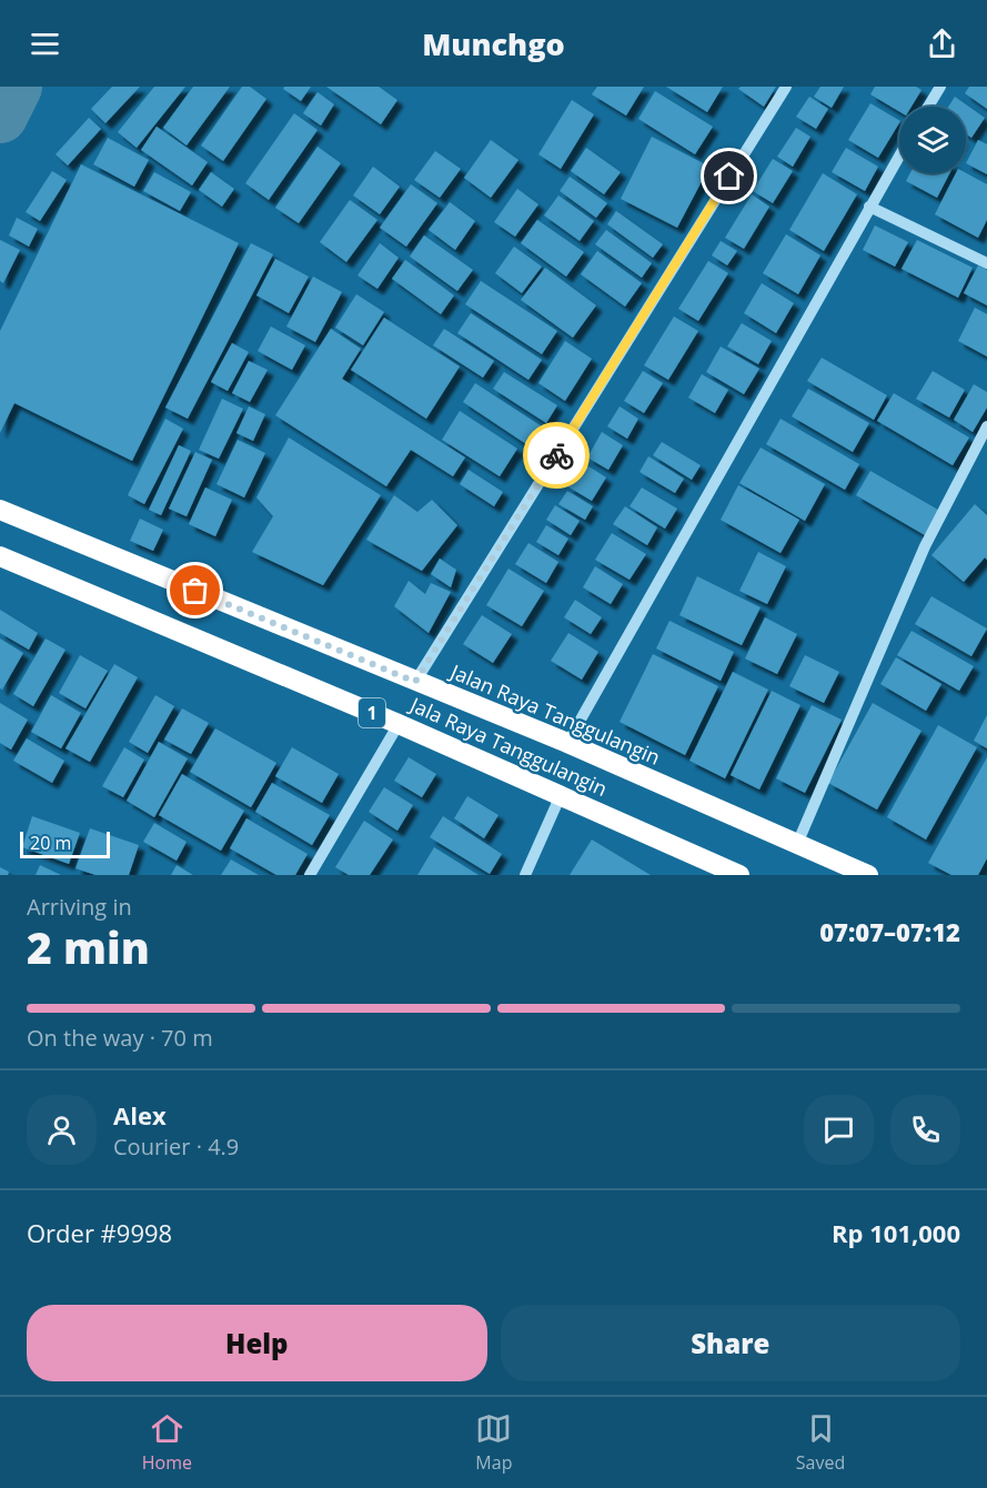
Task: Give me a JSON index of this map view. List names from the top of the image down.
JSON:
{
  "streets": {
    "highway": ["1", "Jalan Raya Tanggulangin", "Jala Raya Tanggulangin"]
  },
  "scale_bar": "20 m",
  "page": {
    "header": "Munchgo",
    "scale": "20 m",
    "heading": ["2 min", "Arriving in", "07:07–07:12"],
    "panel": [
      "Alex",
      "Courier · 4.9",
      "Order #9998",
      "Rp 101,000"
    ],
    "bar": "On the way · 70 m",
    "buttons": ["Help", "Share"],
    "tabs": ["Home", "Map", "Saved"]
  }
}
